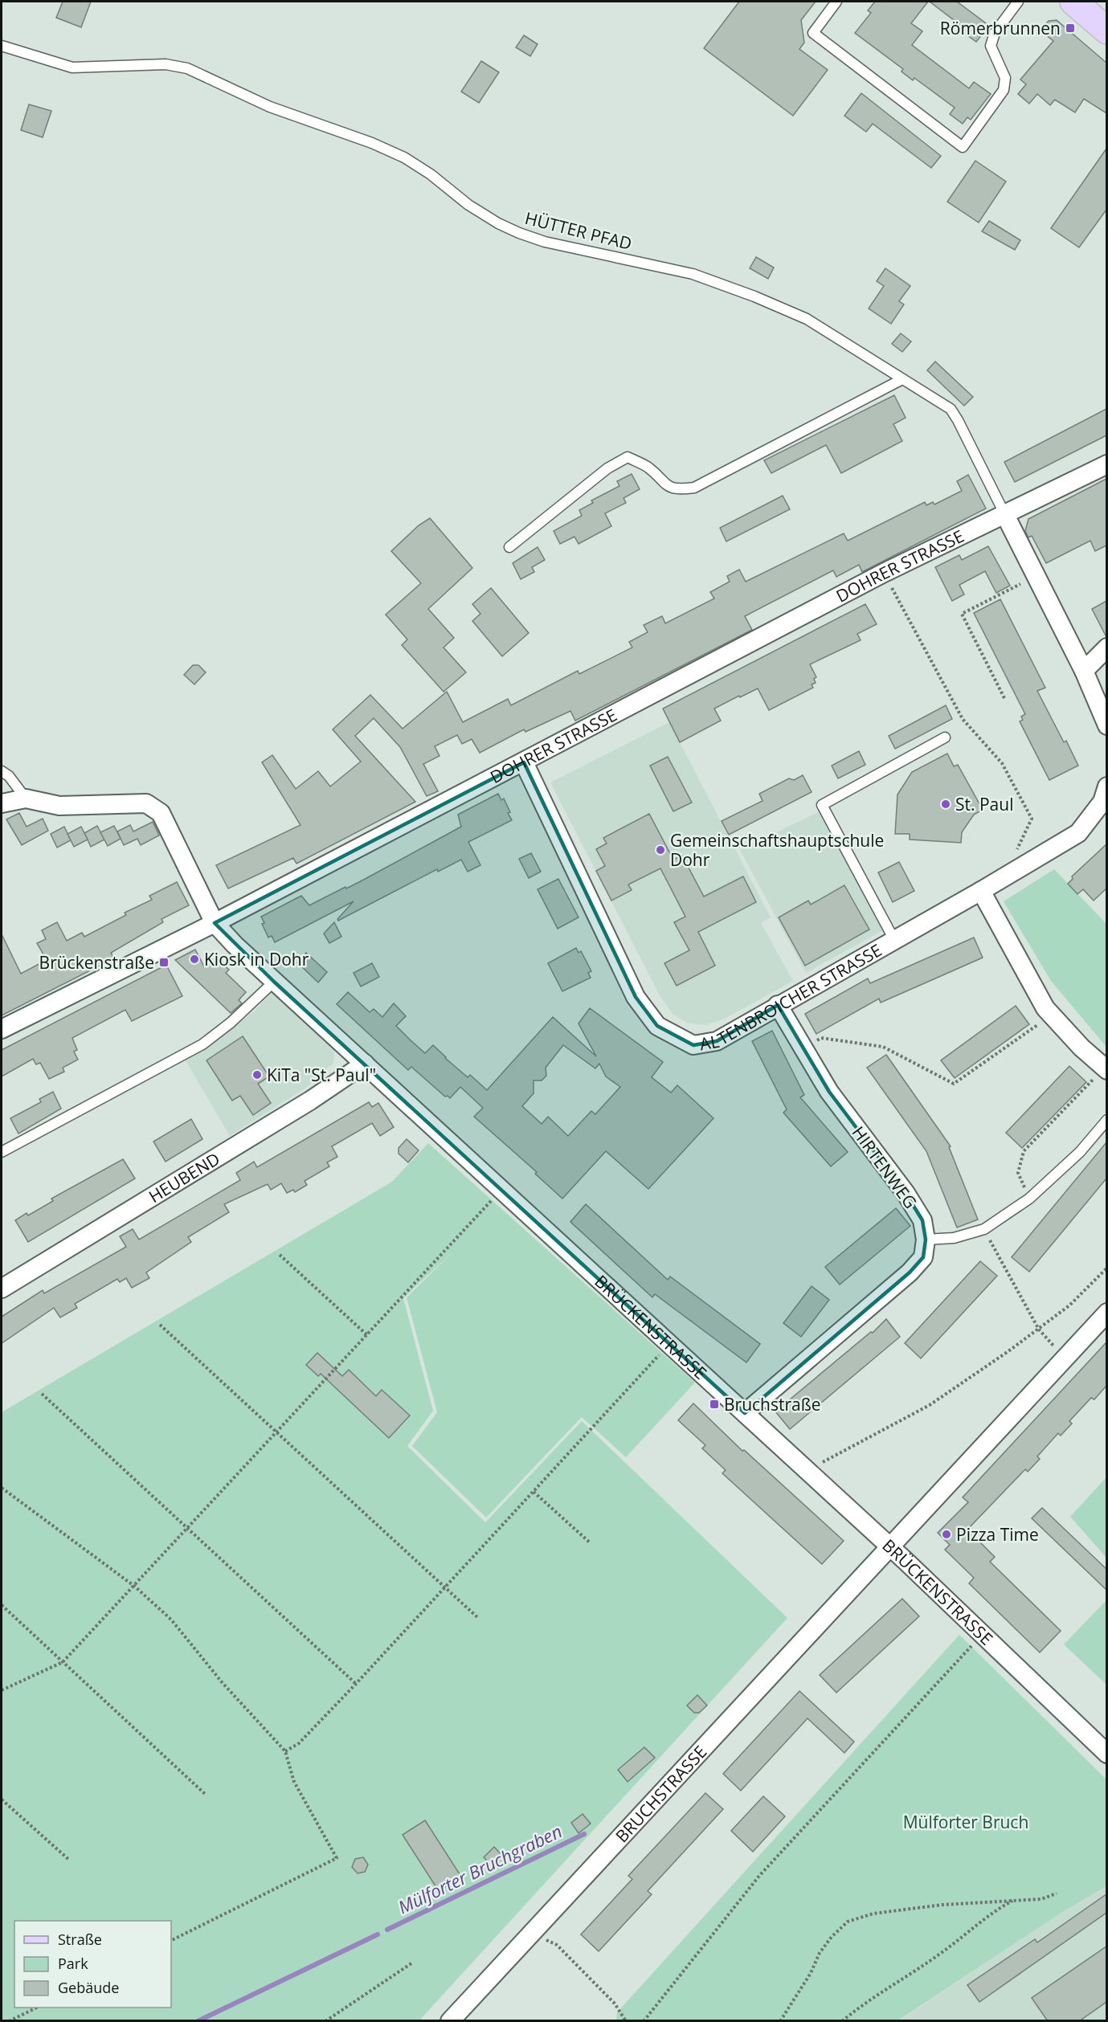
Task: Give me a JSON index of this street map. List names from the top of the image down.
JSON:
{
  "streets": {
    "street": [
      "DOHRER STRASSE",
      "ALTENBROICHER STRASSE",
      "HIRTENWEG",
      "HEUBEND",
      "BRÜCKENSTRASSE",
      "BRUCHSTRASSE"
    ],
    "lane": ["HÜTTER PFAD"]
  },
  "crossings": [
    ["HÜTTER PFAD", "DOHRER STRASSE"],
    ["DOHRER STRASSE", "ALTENBROICHER STRASSE"],
    ["DOHRER STRASSE", "BRÜCKENSTRASSE"],
    ["ALTENBROICHER STRASSE", "HIRTENWEG"],
    ["HEUBEND", "BRÜCKENSTRASSE"],
    ["BRÜCKENSTRASSE", "BRUCHSTRASSE"]
  ],
  "water": ["Mülforter Bruchgraben"],
  "parks": ["Mülforter Bruch"],
  "places": {
    "transit": ["Römerbrunnen", "Brückenstraße", "Bruchstraße"],
    "other": [
      "St. Paul",
      "Gemeinschaftshauptschule Dohr",
      "Kiosk in Dohr",
      "KiTa \"St. Paul\"",
      "Pizza Time"
    ]
  },
  "legend": ["Straße", "Park", "Gebäude"]
}
